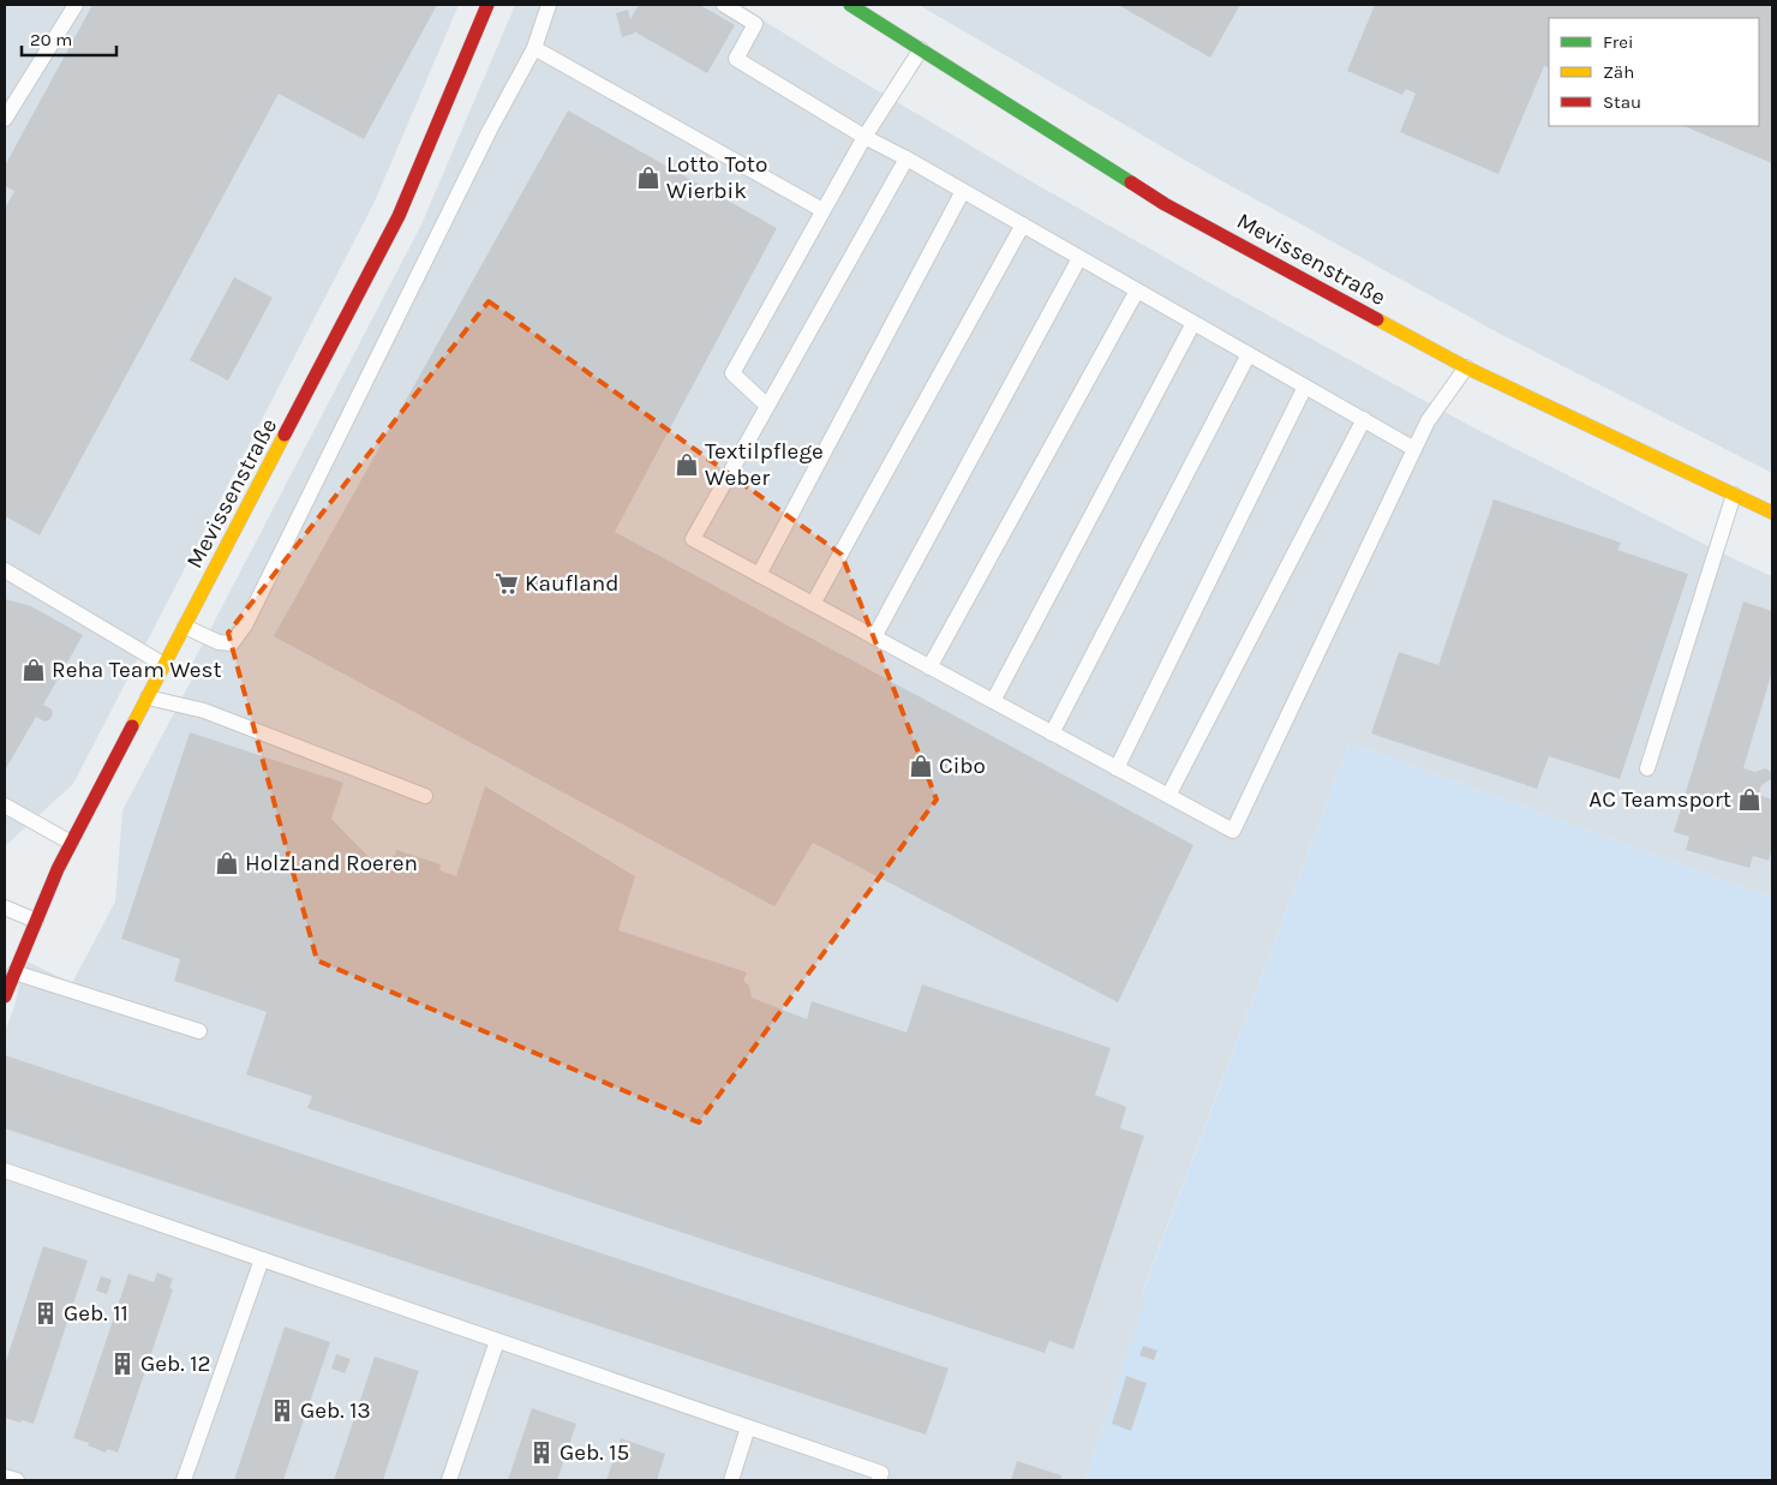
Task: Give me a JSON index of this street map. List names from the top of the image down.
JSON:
{
  "streets": {
    "street": ["Mevissenstraße"]
  },
  "places": {
    "shop": [
      "Lotto Toto Wierbik",
      "Textilpflege Weber",
      "Reha Team West",
      "Cibo",
      "AC Teamsport",
      "HolzLand Roeren"
    ],
    "supermarket": ["Kaufland"],
    "building": [
      "Geb. 11",
      "Geb. 12",
      "Geb. 13",
      "Geb. 15"
    ]
  },
  "legend": ["Frei", "Zäh", "Stau"],
  "scale_bar": "20 m"
}
